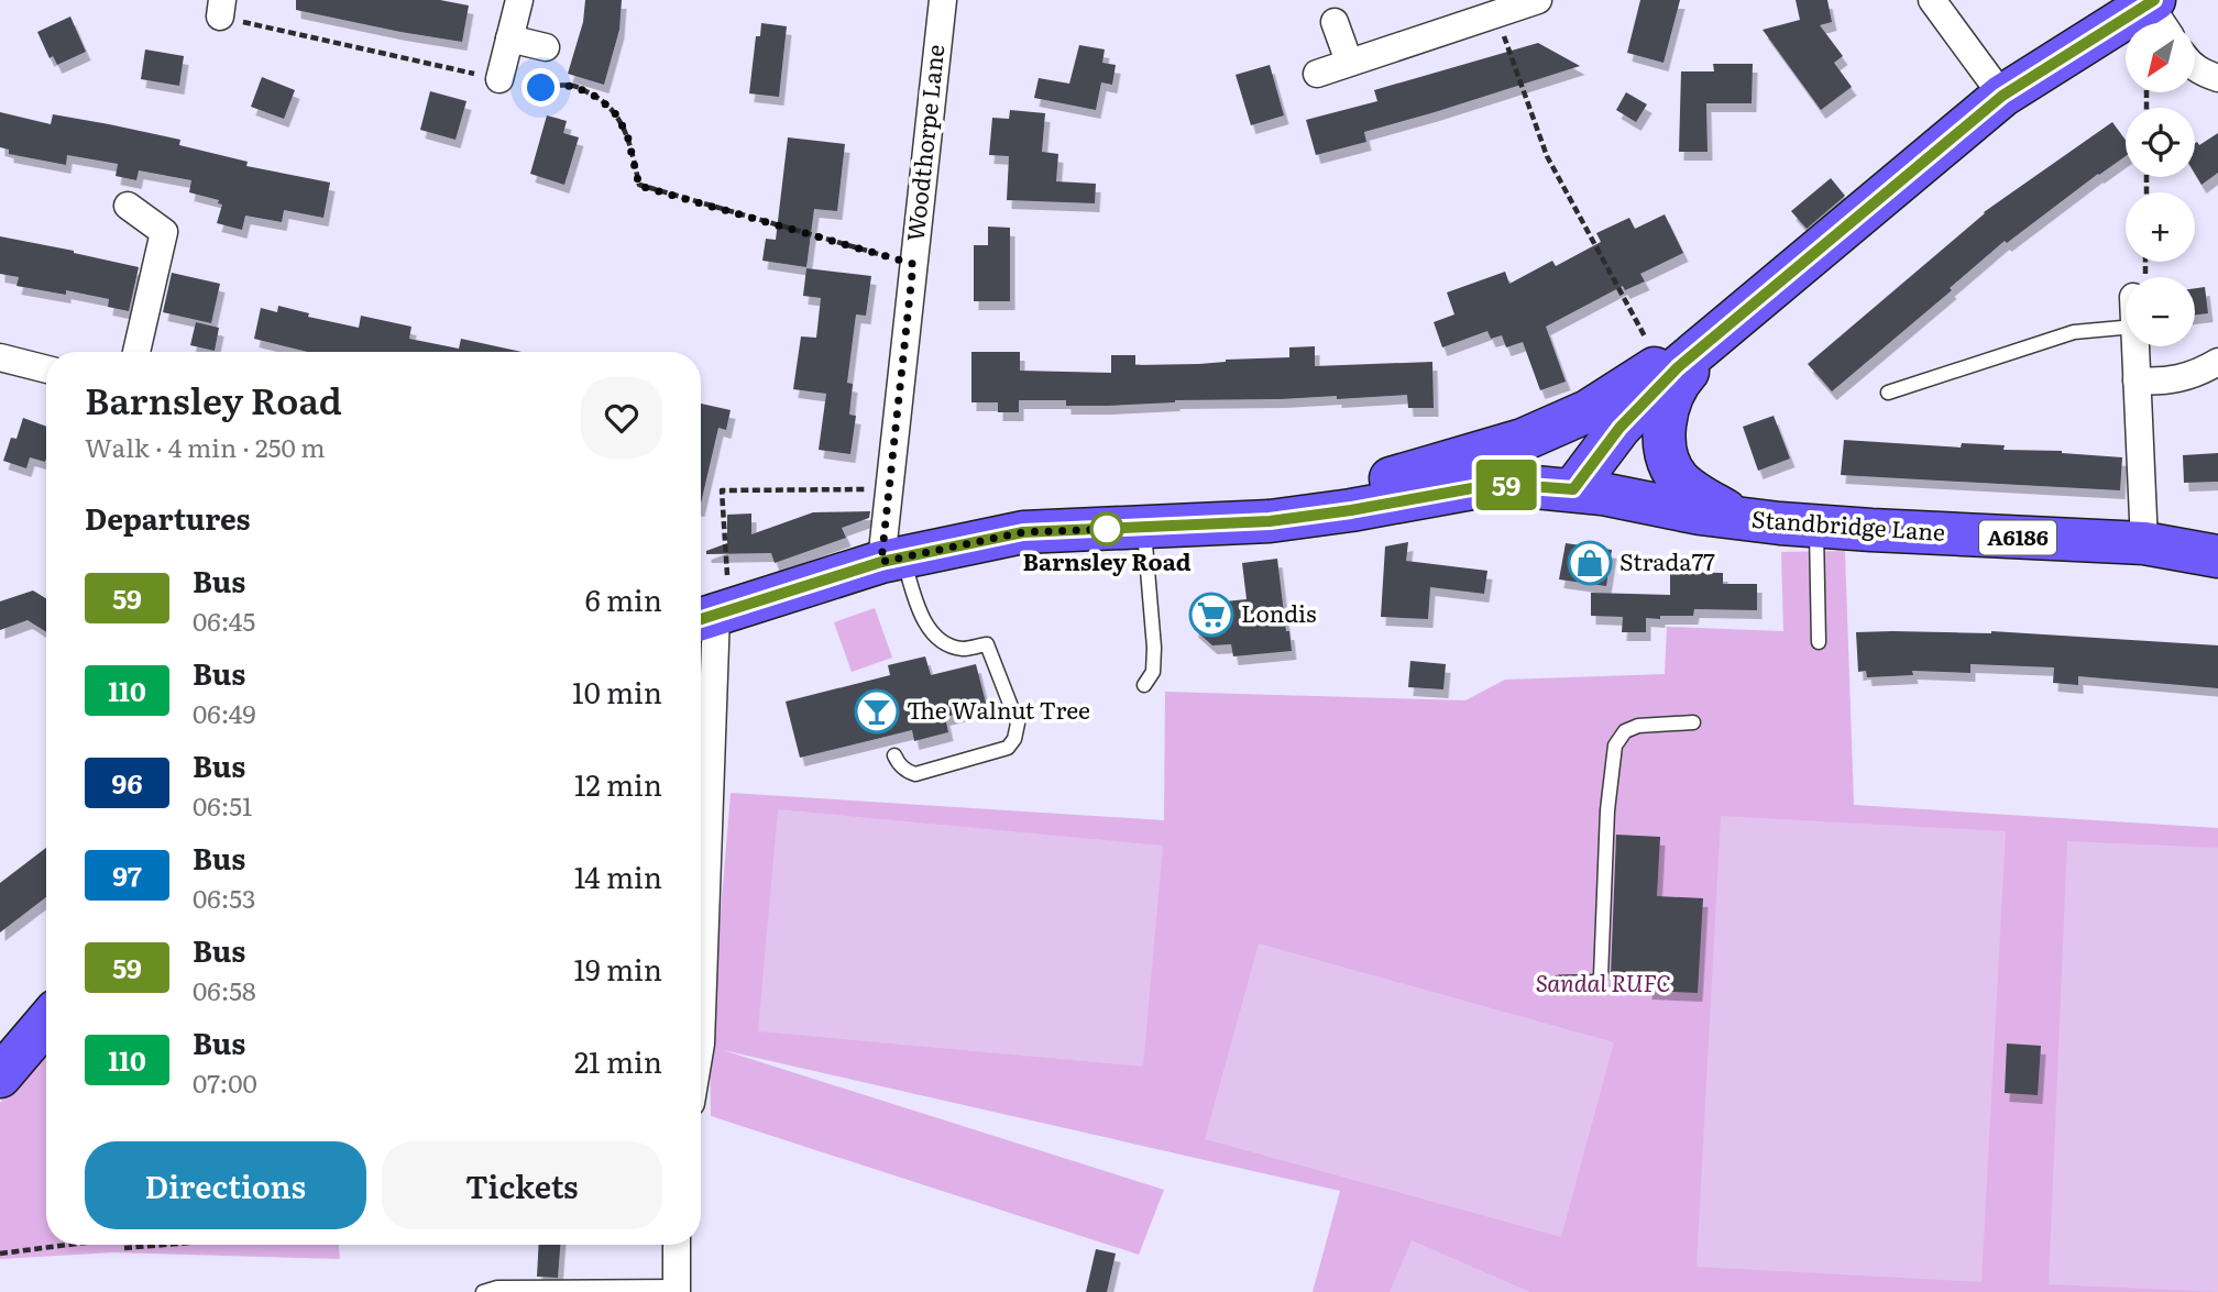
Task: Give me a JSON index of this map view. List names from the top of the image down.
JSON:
{
  "streets": {
    "main road": ["Standbridge Lane", "A6186"],
    "street": ["Woodthorpe Lane"]
  },
  "parks": ["Sandal RUFC"],
  "places": {
    "other": ["Barnsley Road"],
    "shop": ["Strada77"],
    "supermarket": ["Londis"],
    "bar": ["The Walnut Tree"]
  },
  "lines": ["bus line 59"],
  "north": "bottom left",
  "page": {
    "on_map": "59",
    "map_buttons": ["+", "−"],
    "heading": [
      ["Barnsley Road", "Walk · 4 min · 250 m"],
      "Departures"
    ],
    "list": [
      {
        "mark": "59",
        "name": "Bus",
        "note": "06:45",
        "value": "6 min"
      },
      {
        "mark": "110",
        "name": "Bus",
        "note": "06:49",
        "value": "10 min"
      },
      {
        "mark": "96",
        "name": "Bus",
        "note": "06:51",
        "value": "12 min"
      },
      {
        "mark": "97",
        "name": "Bus",
        "note": "06:53",
        "value": "14 min"
      },
      {
        "mark": "59",
        "name": "Bus",
        "note": "06:58",
        "value": "19 min"
      },
      {
        "mark": "110",
        "name": "Bus",
        "note": "07:00",
        "value": "21 min"
      }
    ],
    "buttons": ["Directions", "Tickets"]
  }
}
